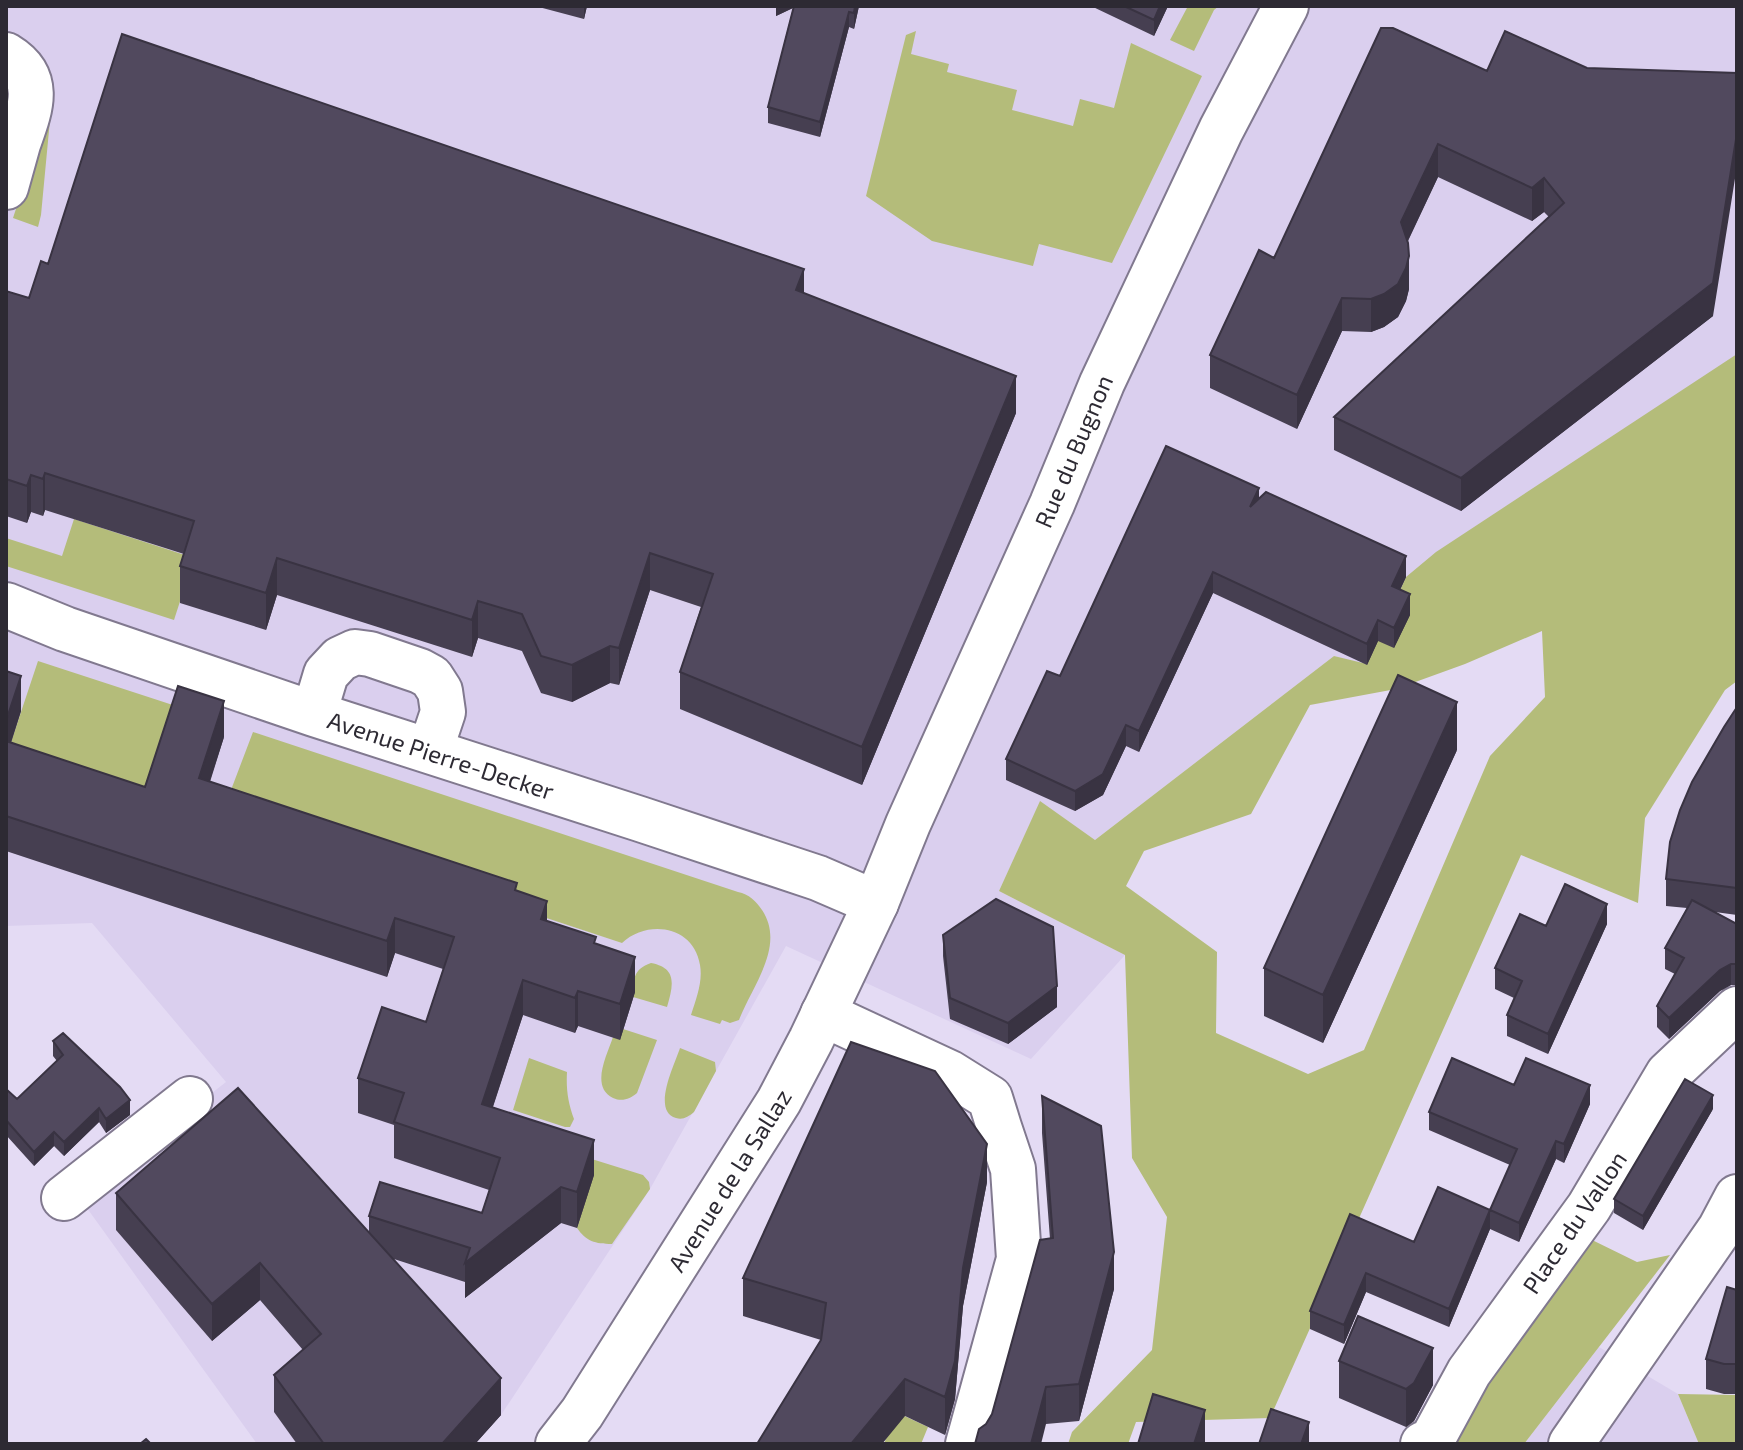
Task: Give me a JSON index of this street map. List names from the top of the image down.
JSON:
{
  "streets": {
    "street": [
      "Rue du Bugnon",
      "Avenue Pierre-Decker",
      "Avenue de la Sallaz",
      "Place du Vallon"
    ]
  },
  "crossings": [
    ["Rue du Bugnon", "Avenue Pierre-Decker"],
    ["Rue du Bugnon", "Avenue de la Sallaz"],
    ["Avenue Pierre-Decker", "Avenue de la Sallaz"]
  ]
}
